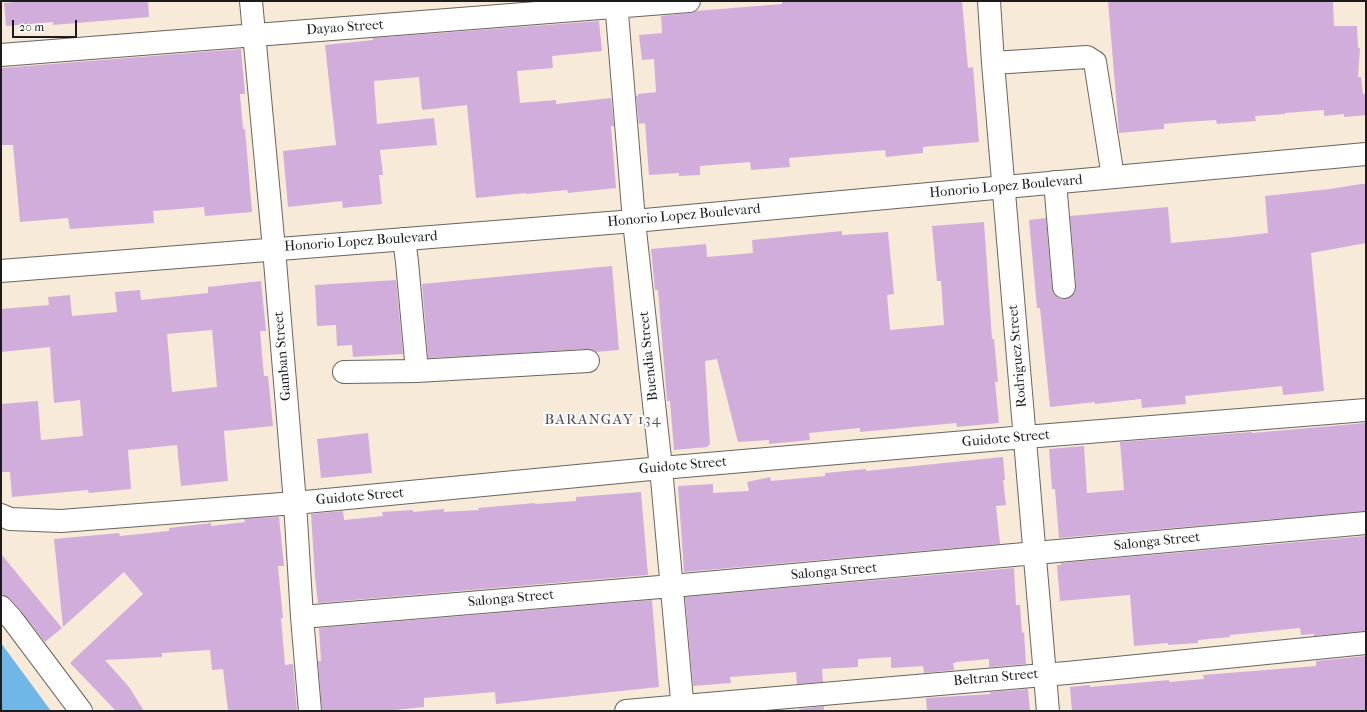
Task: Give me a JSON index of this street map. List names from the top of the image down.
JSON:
{
  "streets": {
    "street": [
      "Dayao Street",
      "Honorio Lopez Boulevard",
      "Gamban Street",
      "Buendia Street",
      "Rodriguez Street",
      "Guidote Street",
      "Salonga Street",
      "Beltran Street"
    ]
  },
  "crossings": [
    ["Dayao Street", "Gamban Street"],
    ["Dayao Street", "Buendia Street"],
    ["Honorio Lopez Boulevard", "Gamban Street"],
    ["Honorio Lopez Boulevard", "Buendia Street"],
    ["Honorio Lopez Boulevard", "Rodriguez Street"],
    ["Gamban Street", "Guidote Street"],
    ["Gamban Street", "Salonga Street"],
    ["Buendia Street", "Guidote Street"],
    ["Buendia Street", "Salonga Street"],
    ["Buendia Street", "Beltran Street"],
    ["Rodriguez Street", "Guidote Street"],
    ["Rodriguez Street", "Salonga Street"],
    ["Rodriguez Street", "Beltran Street"]
  ],
  "districts": ["BARANGAY 134"],
  "scale_bar": "20 m"
}
